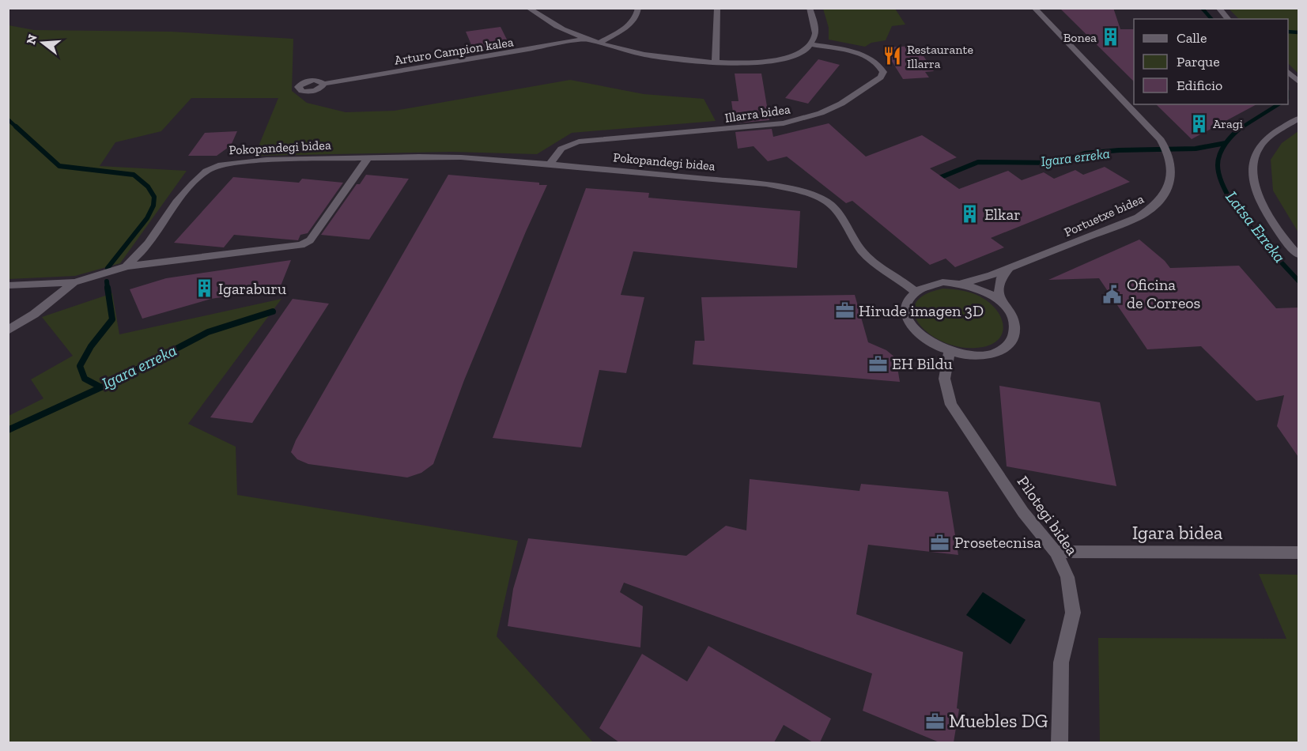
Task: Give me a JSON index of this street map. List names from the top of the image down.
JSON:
{
  "streets": {
    "street": [
      "Arturo Campion kalea",
      "Illarra bidea",
      "Pokopandegi bidea",
      "Portuetxe bidea",
      "Pilotegi bidea",
      "Igara bidea"
    ]
  },
  "crossings": [
    ["Illarra bidea", "Pokopandegi bidea"],
    ["Pokopandegi bidea", "Portuetxe bidea"],
    ["Pokopandegi bidea", "Pilotegi bidea"],
    ["Portuetxe bidea", "Pilotegi bidea"],
    ["Pilotegi bidea", "Igara bidea"]
  ],
  "water": ["Igara erreka", "Latsa Erreka"],
  "places": {
    "building": [
      "Bonea",
      "Aragi",
      "Elkar",
      "Igaraburu"
    ],
    "restaurant": ["Restaurante Illarra"],
    "public building": ["Oficina de Correos"],
    "office": [
      "Hirude imagen 3D",
      "EH Bildu",
      "Prosetecnisa",
      "Muebles DG"
    ]
  },
  "legend": ["Calle", "Parque", "Edificio"],
  "north": "left"
}
